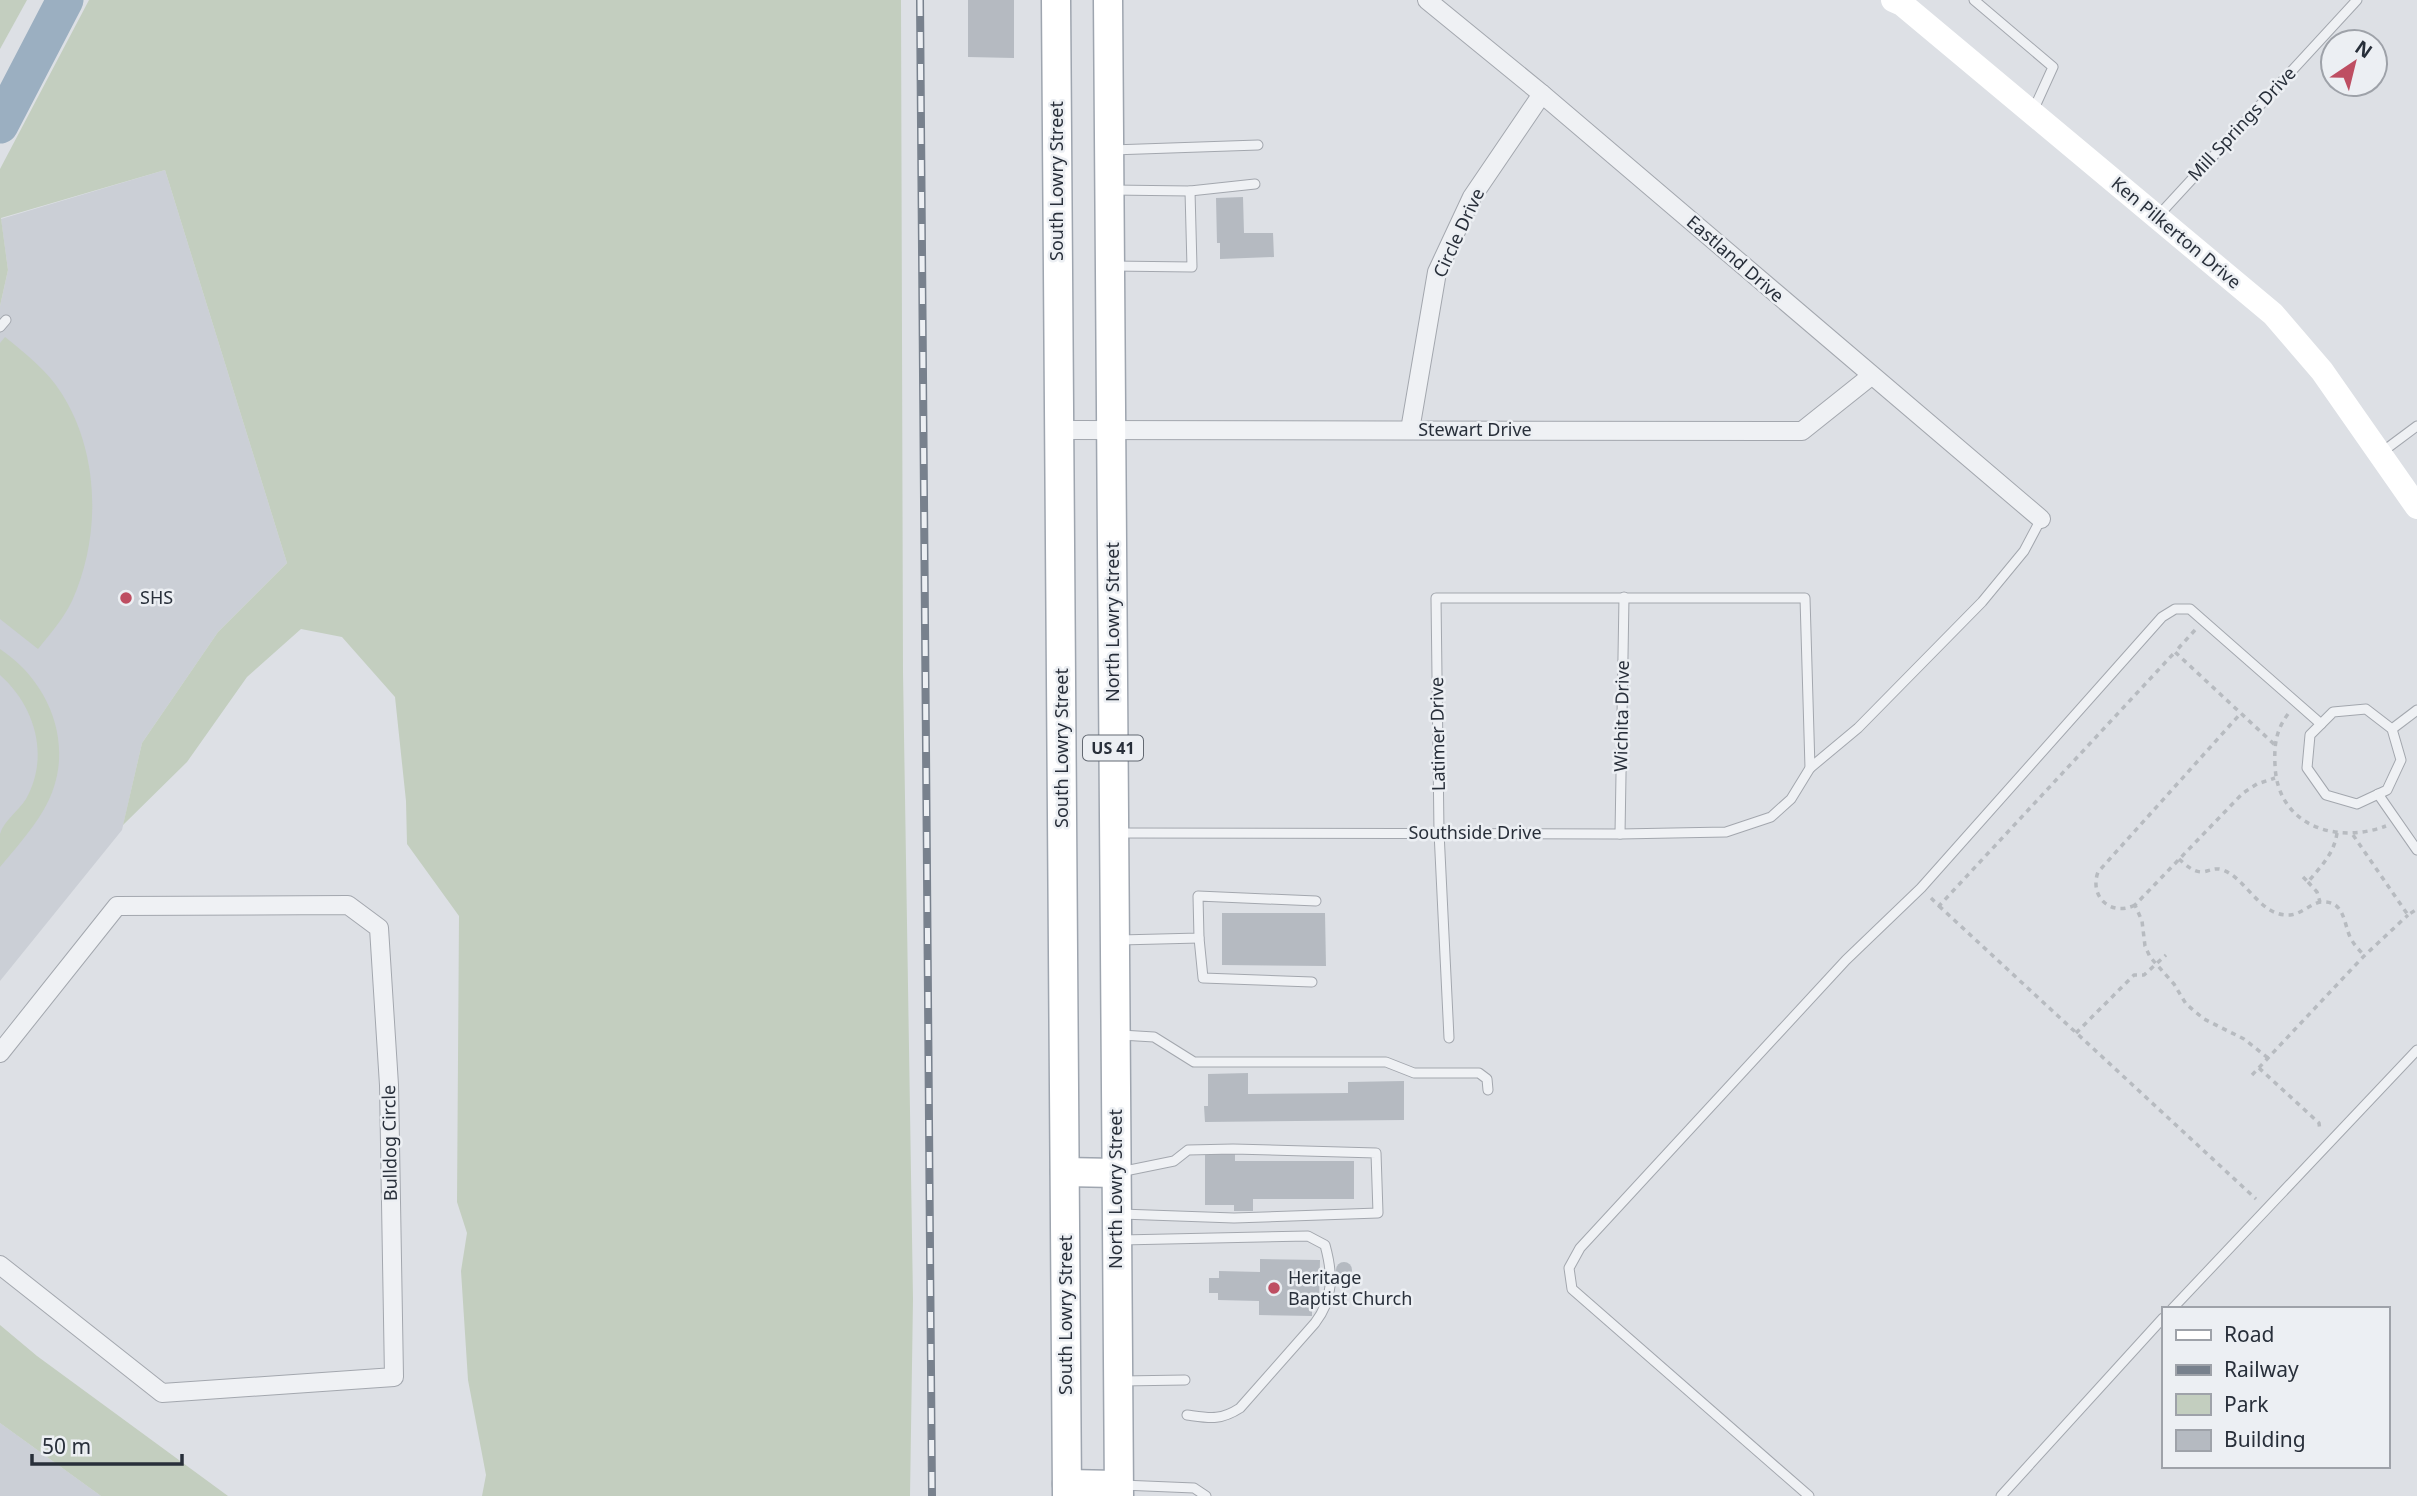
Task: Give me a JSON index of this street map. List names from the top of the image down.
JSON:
{
  "streets": {
    "main road": ["South Lowry Street", "North Lowry Street", "US 41"],
    "street": [
      "Circle Drive",
      "Ken Pilkerton Drive",
      "Eastland Drive",
      "Stewart Drive",
      "Bulldog Circle"
    ],
    "lane": [
      "Mill Springs Drive",
      "Wichita Drive",
      "Latimer Drive",
      "Southside Drive"
    ]
  },
  "crossings": [
    ["Mill Springs Drive", "Ken Pilkerton Drive"],
    ["South Lowry Street", "Stewart Drive"],
    ["Circle Drive", "Eastland Drive"],
    ["Circle Drive", "Stewart Drive"],
    ["Eastland Drive", "Stewart Drive"],
    ["Eastland Drive", "Southside Drive"],
    ["Stewart Drive", "North Lowry Street"],
    ["North Lowry Street", "Southside Drive"],
    ["Wichita Drive", "Latimer Drive"],
    ["Wichita Drive", "Southside Drive"],
    ["Latimer Drive", "Southside Drive"]
  ],
  "places": ["SHS", "Heritage Baptist Church"],
  "legend": [
    "Road",
    "Railway",
    "Park",
    "Building"
  ],
  "scale_bar": "50 m",
  "north": "top right"
}
